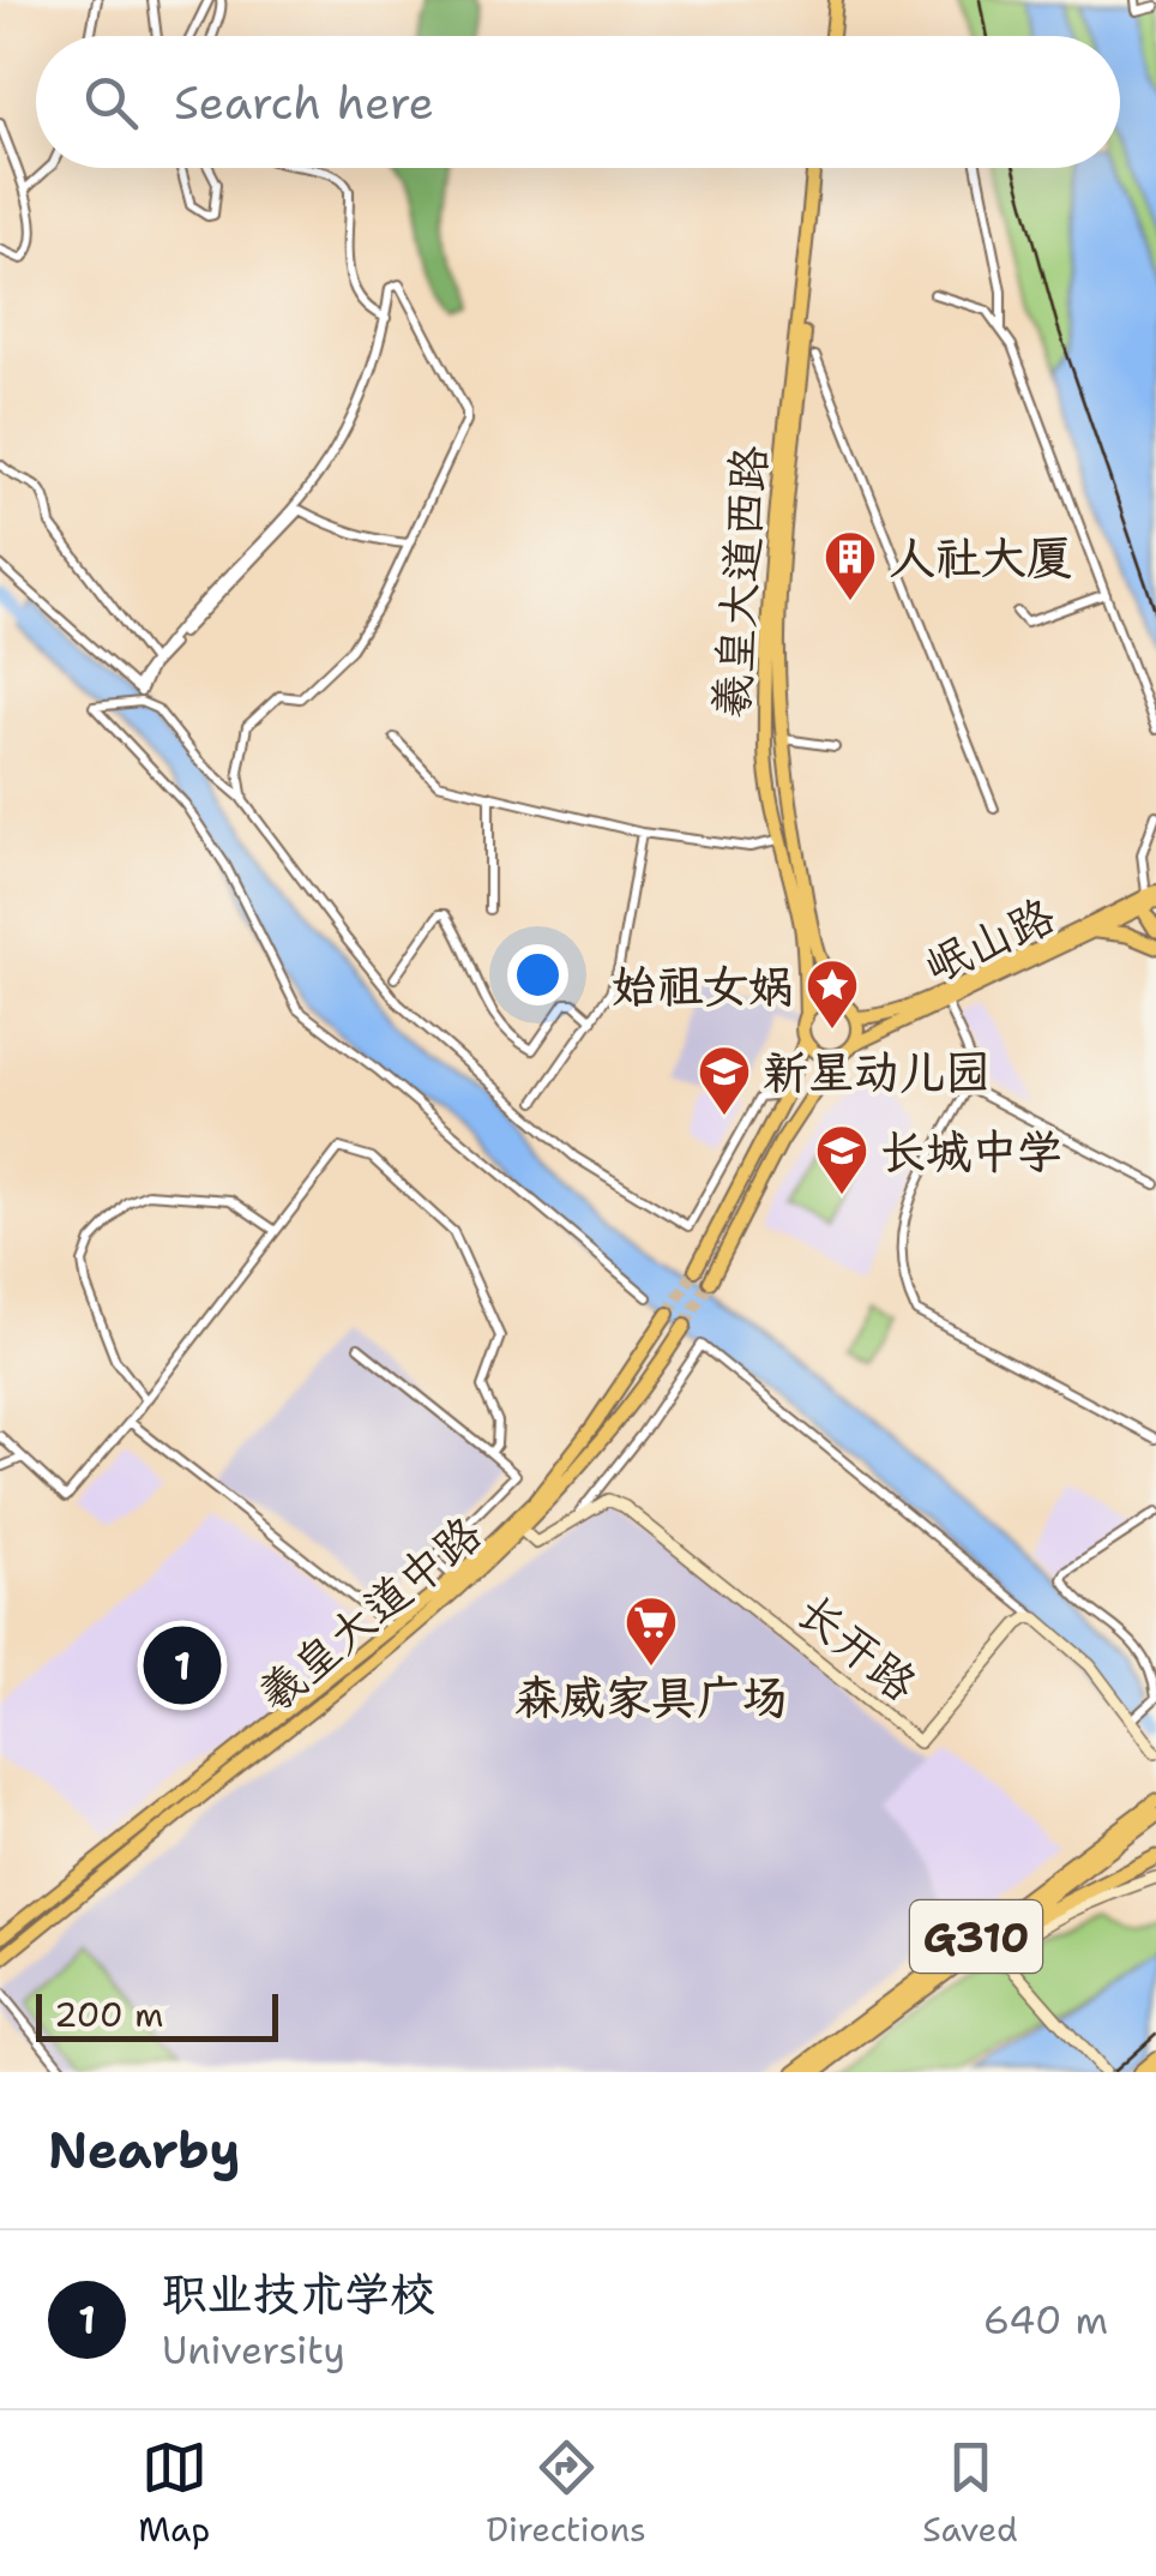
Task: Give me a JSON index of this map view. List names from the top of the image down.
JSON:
{
  "streets": {
    "highway": ["G310"],
    "main road": ["羲皇大道西路", "岷山路", "羲皇大道中路"],
    "street": ["长开路"]
  },
  "crossings": [
    ["羲皇大道西路", "岷山路"],
    ["羲皇大道中路", "长开路"]
  ],
  "places": {
    "building": ["人社大厦"],
    "place": ["始祖女娲"],
    "school or university": ["新星动儿园", "长城中学"],
    "supermarket": ["森威家具广场"]
  },
  "scale_bar": "200 m",
  "page": {
    "search": "Search here",
    "pins": "1",
    "scale": "200 m",
    "heading": "Nearby",
    "list": [
      {
        "mark": "1",
        "name": "职业技术学校",
        "note": "University",
        "value": "640 m"
      }
    ],
    "nav": ["Map", "Directions", "Saved"]
  }
}
